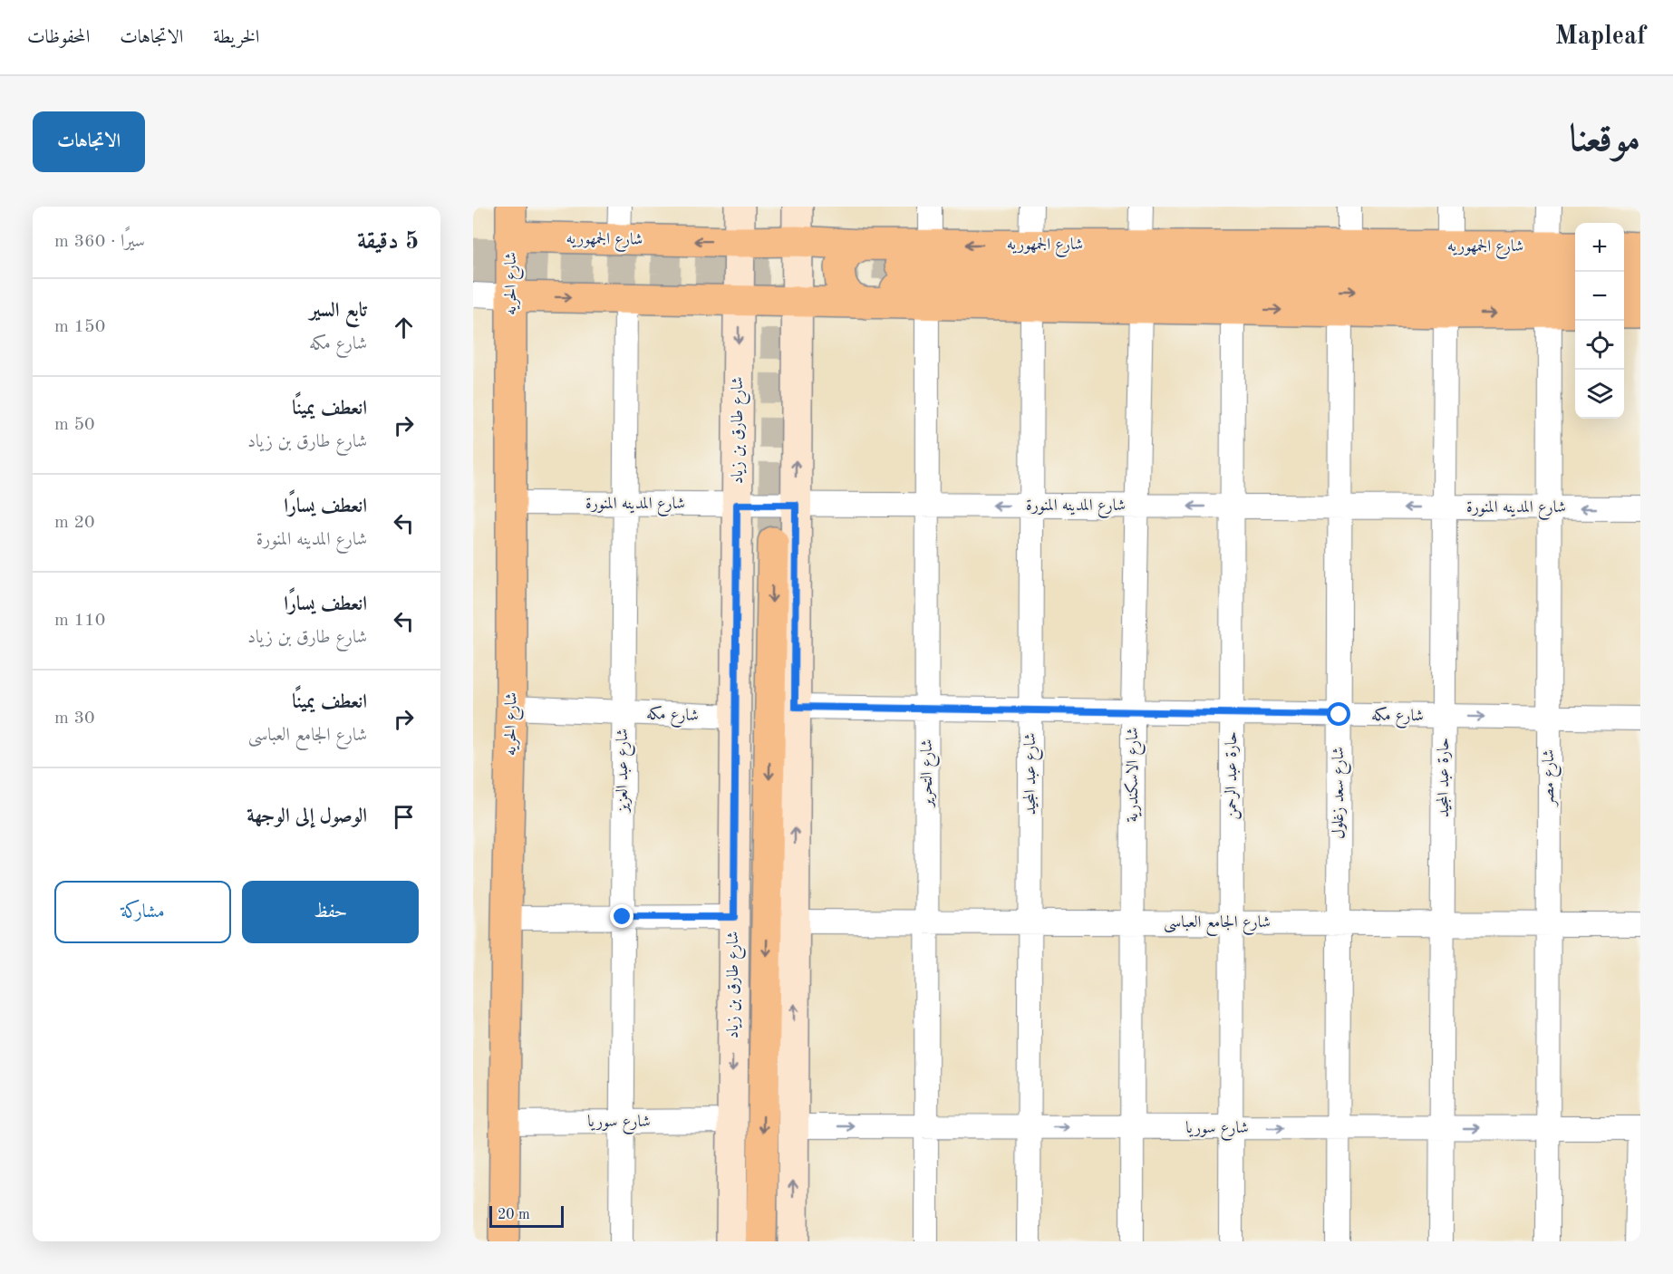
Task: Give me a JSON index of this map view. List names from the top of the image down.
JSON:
{
  "streets": {
    "main road": ["شارع الجمهوريه", "شارع الحريه"],
    "street": [
      "شارع طارق بن زياد",
      "شارع المدينه المنورة",
      "شارع مكه",
      "شارع عبد العزيز",
      "شارع التحرير",
      "شارع عبد المجيد",
      "شارع الاسكندرية",
      "حارة عبد الرحمن",
      "حارة عبد المجيد",
      "شارع مصر",
      "شارع سعد زغلول",
      "شارع الجامع العباسى",
      "شارع سوريا"
    ]
  },
  "crossings": [
    ["شارع الجمهوريه", "شارع الحريه"],
    ["شارع الجمهوريه", "شارع طارق بن زياد"],
    ["شارع الحريه", "شارع المدينه المنورة"],
    ["شارع الحريه", "شارع مكه"],
    ["شارع الحريه", "شارع سوريا"],
    ["شارع طارق بن زياد", "شارع المدينه المنورة"],
    ["شارع طارق بن زياد", "شارع مكه"],
    ["شارع طارق بن زياد", "شارع سوريا"],
    ["شارع المدينه المنورة", "شارع عبد العزيز"],
    ["شارع المدينه المنورة", "شارع التحرير"],
    ["شارع المدينه المنورة", "شارع عبد المجيد"],
    ["شارع المدينه المنورة", "شارع الاسكندرية"],
    ["شارع المدينه المنورة", "حارة عبد الرحمن"],
    ["شارع المدينه المنورة", "حارة عبد المجيد"],
    ["شارع المدينه المنورة", "شارع مصر"],
    ["شارع المدينه المنورة", "شارع سعد زغلول"],
    ["شارع مكه", "شارع عبد العزيز"],
    ["شارع مكه", "شارع التحرير"],
    ["شارع مكه", "شارع عبد المجيد"],
    ["شارع مكه", "شارع الاسكندرية"],
    ["شارع مكه", "حارة عبد الرحمن"],
    ["شارع مكه", "حارة عبد المجيد"],
    ["شارع مكه", "شارع مصر"],
    ["شارع مكه", "شارع سعد زغلول"],
    ["شارع عبد العزيز", "شارع سوريا"],
    ["شارع التحرير", "شارع الجامع العباسى"],
    ["شارع التحرير", "شارع سوريا"],
    ["شارع عبد المجيد", "شارع الجامع العباسى"],
    ["شارع عبد المجيد", "شارع سوريا"],
    ["شارع الاسكندرية", "شارع الجامع العباسى"],
    ["شارع الاسكندرية", "شارع سوريا"],
    ["حارة عبد الرحمن", "شارع الجامع العباسى"],
    ["حارة عبد الرحمن", "شارع سوريا"],
    ["حارة عبد المجيد", "شارع الجامع العباسى"],
    ["حارة عبد المجيد", "شارع سوريا"],
    ["شارع مصر", "شارع الجامع العباسى"],
    ["شارع مصر", "شارع سوريا"],
    ["شارع سعد زغلول", "شارع الجامع العباسى"],
    ["شارع سعد زغلول", "شارع سوريا"]
  ],
  "one_way": ["شارع سوريا"],
  "scale_bar": "20 m",
  "page": {
    "header": "Mapleaf",
    "nav": ["الخريطة", "الاتجاهات", "المحفوظات"],
    "title": "موقعنا",
    "buttons": [
      "الاتجاهات",
      ["حفظ", "مشاركة"]
    ],
    "heading": ["5 دقيقة", "سيرًا · 360 m"],
    "map_buttons": ["+", "−"],
    "list": [
      ["تابع السير", "شارع مكه", "150 m"],
      ["انعطف يمينًا", "شارع طارق بن زياد", "50 m"],
      ["انعطف يسارًا", "شارع المدينه المنورة", "20 m"],
      ["انعطف يسارًا", "شارع طارق بن زياد", "110 m"],
      ["انعطف يمينًا", "شارع الجامع العباسى", "30 m"],
      "الوصول إلى الوجهة"
    ],
    "scale": "20 m"
  }
}
